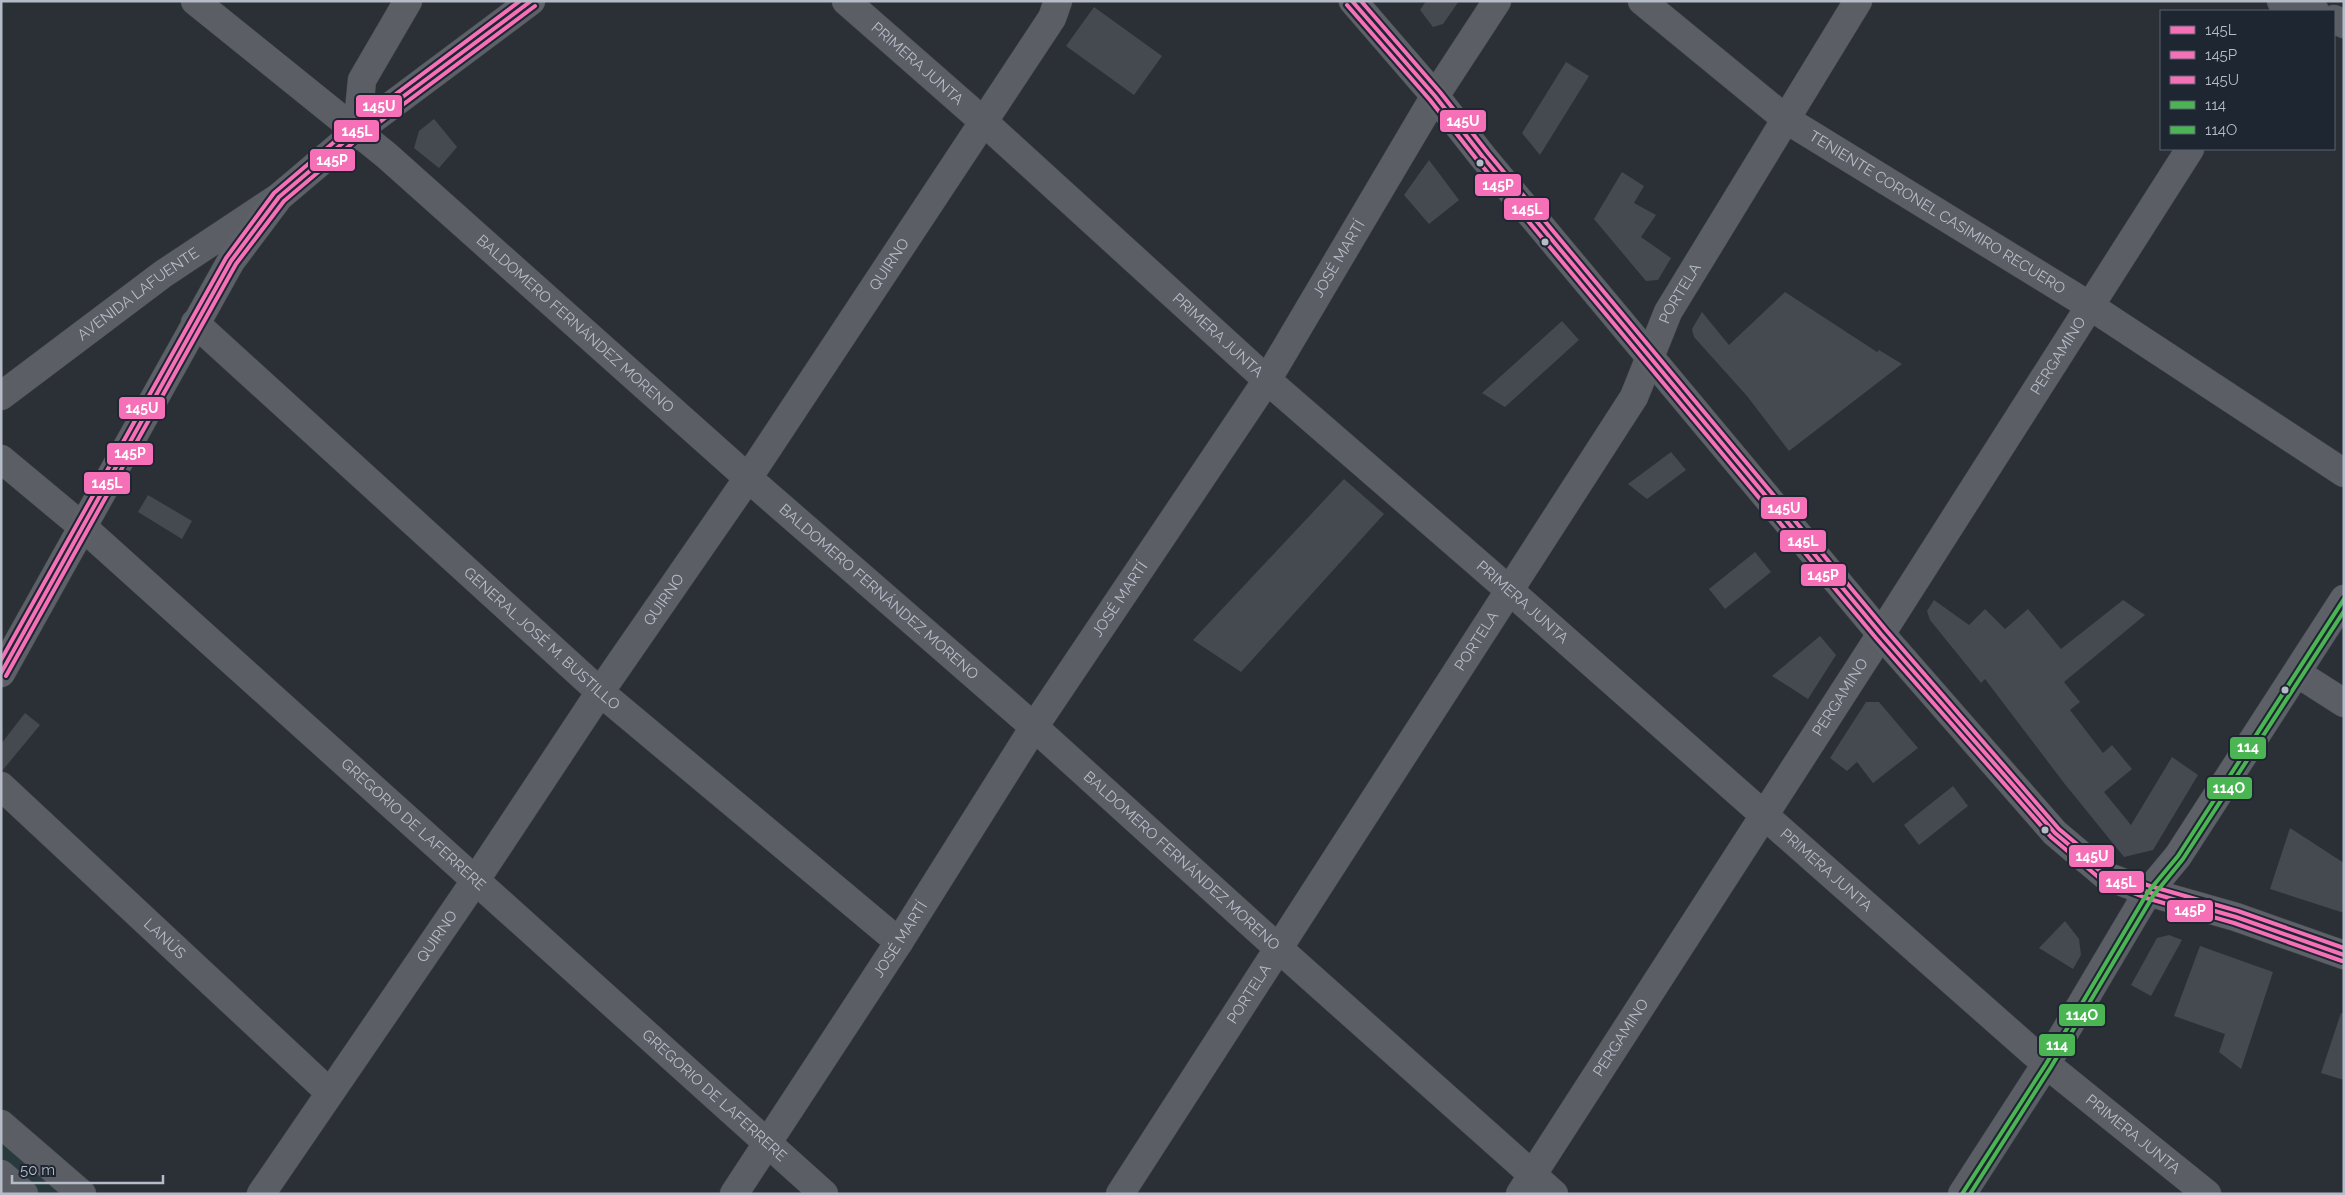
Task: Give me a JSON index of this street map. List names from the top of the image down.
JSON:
{
  "streets": {
    "street": [
      "PRIMERA JUNTA",
      "TENIENTE CORONEL CASIMIRO RECUERO",
      "JOSÉ MARTÍ",
      "QUIRNO",
      "AVENIDA LAFUENTE",
      "PORTELA",
      "BALDOMERO FERNÁNDEZ MORENO",
      "PERGAMINO",
      "GENERAL JOSÉ M. BUSTILLO",
      "GREGORIO DE LAFERRERE",
      "LANÚS"
    ]
  },
  "crossings": [
    ["PRIMERA JUNTA", "JOSÉ MARTÍ"],
    ["PRIMERA JUNTA", "QUIRNO"],
    ["PRIMERA JUNTA", "PORTELA"],
    ["PRIMERA JUNTA", "PERGAMINO"],
    ["TENIENTE CORONEL CASIMIRO RECUERO", "PORTELA"],
    ["TENIENTE CORONEL CASIMIRO RECUERO", "PERGAMINO"],
    ["JOSÉ MARTÍ", "BALDOMERO FERNÁNDEZ MORENO"],
    ["JOSÉ MARTÍ", "GENERAL JOSÉ M. BUSTILLO"],
    ["JOSÉ MARTÍ", "GREGORIO DE LAFERRERE"],
    ["QUIRNO", "BALDOMERO FERNÁNDEZ MORENO"],
    ["QUIRNO", "GENERAL JOSÉ M. BUSTILLO"],
    ["QUIRNO", "GREGORIO DE LAFERRERE"],
    ["QUIRNO", "LANÚS"],
    ["PORTELA", "BALDOMERO FERNÁNDEZ MORENO"],
    ["BALDOMERO FERNÁNDEZ MORENO", "PERGAMINO"]
  ],
  "lines": [
    "transit line 145L",
    "transit line 145U",
    "transit line 145P",
    "transit line 114",
    "transit line 114O"
  ],
  "legend": [
    "145L",
    "145P",
    "145U",
    "114",
    "114O"
  ],
  "scale_bar": "50 m"
}
